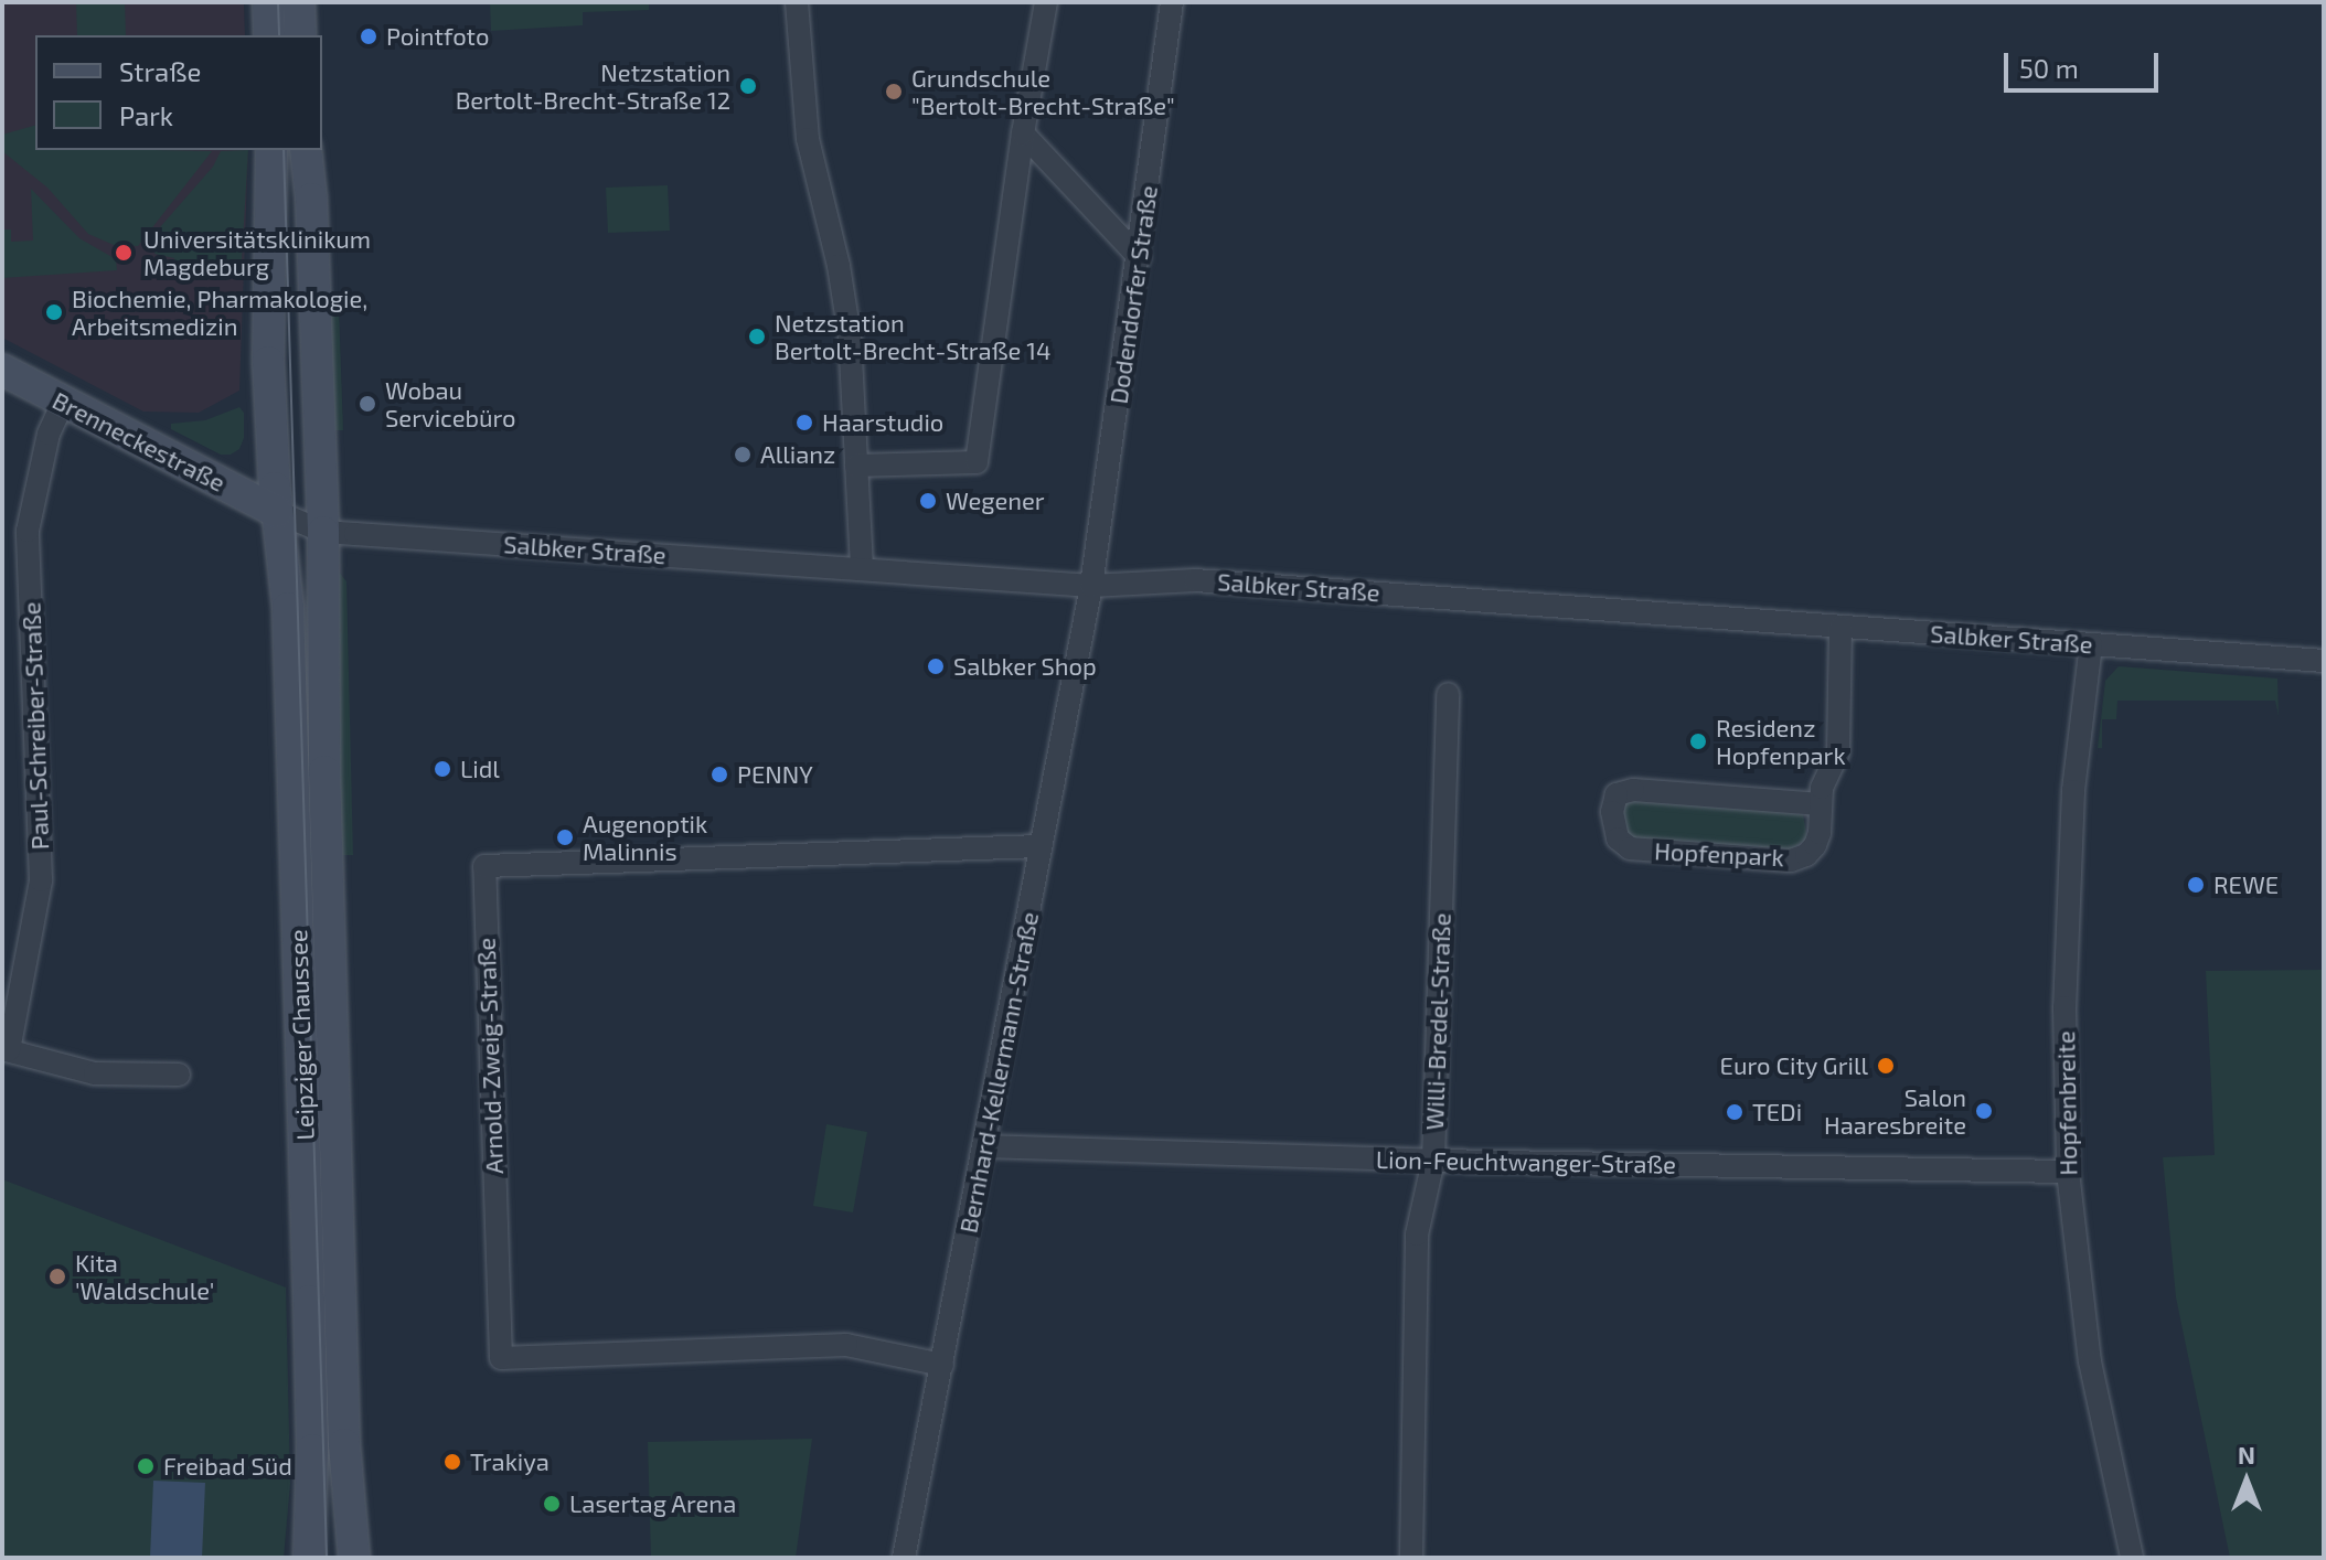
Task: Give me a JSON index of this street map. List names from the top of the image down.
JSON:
{
  "streets": {
    "main road": ["Brenneckestraße", "Leipziger Chaussee"],
    "street": [
      "Dodendorfer Straße",
      "Salbker Straße",
      "Paul-Schreiber-Straße",
      "Hopfenpark",
      "Willi-Bredel-Straße",
      "Arnold-Zweig-Straße",
      "Bernhard-Kellermann-Straße",
      "Hopfenbreite",
      "Lion-Feuchtwanger-Straße"
    ]
  },
  "crossings": [
    ["Dodendorfer Straße", "Salbker Straße"],
    ["Dodendorfer Straße", "Bernhard-Kellermann-Straße"],
    ["Brenneckestraße", "Salbker Straße"],
    ["Brenneckestraße", "Paul-Schreiber-Straße"],
    ["Brenneckestraße", "Leipziger Chaussee"],
    ["Salbker Straße", "Hopfenpark"],
    ["Salbker Straße", "Leipziger Chaussee"],
    ["Salbker Straße", "Bernhard-Kellermann-Straße"],
    ["Salbker Straße", "Hopfenbreite"],
    ["Willi-Bredel-Straße", "Lion-Feuchtwanger-Straße"],
    ["Arnold-Zweig-Straße", "Bernhard-Kellermann-Straße"],
    ["Bernhard-Kellermann-Straße", "Lion-Feuchtwanger-Straße"],
    ["Hopfenbreite", "Lion-Feuchtwanger-Straße"]
  ],
  "places": [
    "Pointfoto",
    "Netzstation Bertolt-Brecht-Straße 12",
    "Grundschule \"Bertolt-Brecht-Straße\"",
    "Universitätsklinikum Magdeburg",
    "Biochemie, Pharmakologie, Arbeitsmedizin",
    "Netzstation Bertolt-Brecht-Straße 14",
    "Wobau Servicebüro",
    "Haarstudio",
    "Allianz",
    "Wegener",
    "Salbker Shop",
    "Residenz Hopfenpark",
    "Lidl",
    "PENNY",
    "Augenoptik Malinnis",
    "REWE",
    "Euro City Grill",
    "Salon Haaresbreite",
    "TEDi",
    "Kita 'Waldschule'",
    "Trakiya",
    "Freibad Süd",
    "Lasertag Arena"
  ],
  "legend": ["Straße", "Park"],
  "scale_bar": "50 m",
  "north": "top"
}
